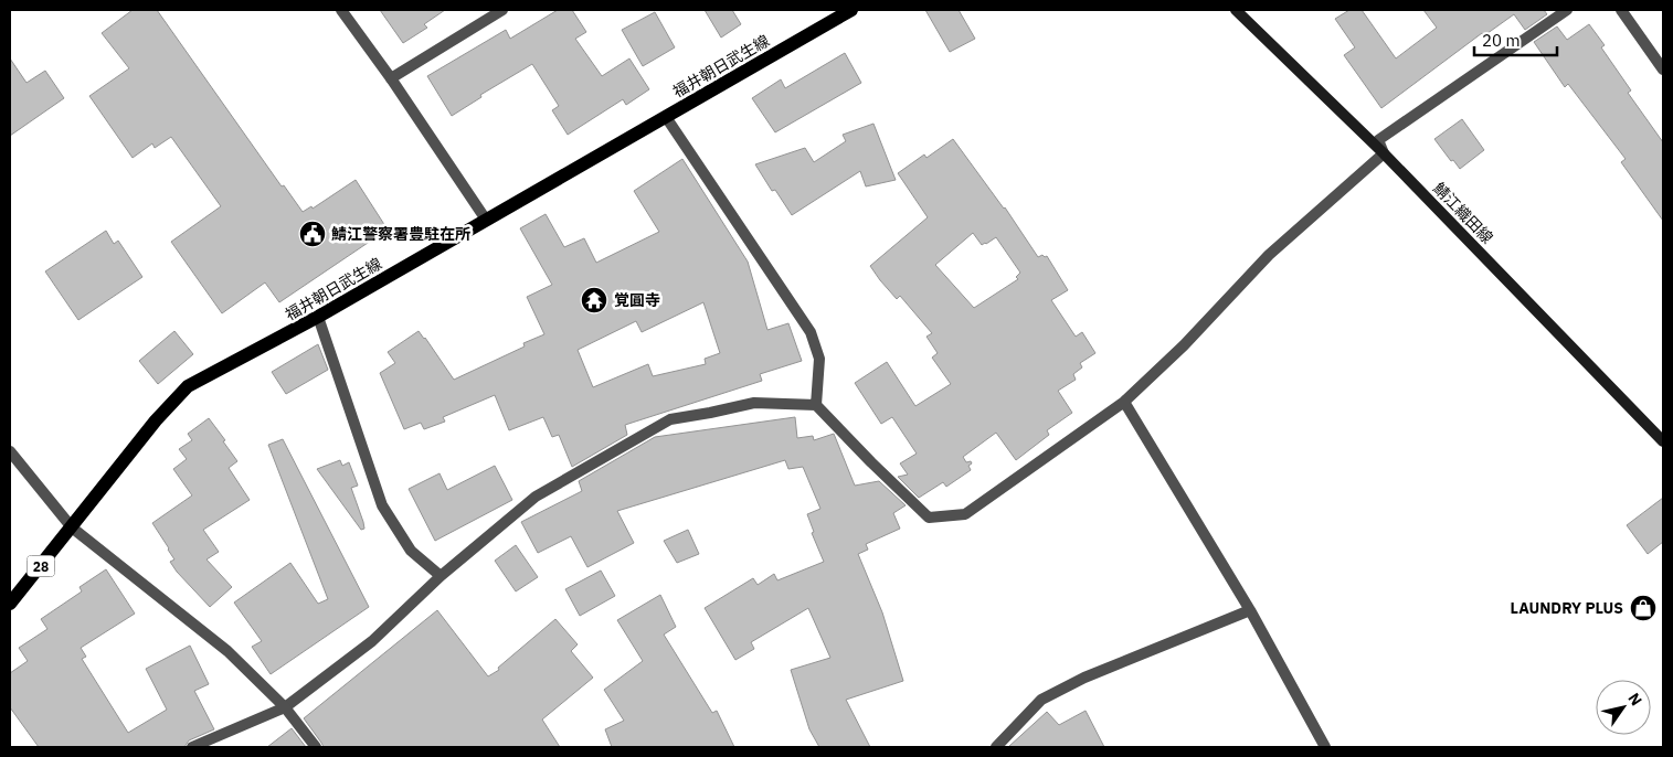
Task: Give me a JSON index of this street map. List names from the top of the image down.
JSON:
{
  "streets": {
    "main road": ["福井朝日武生線", "鯖江織田線", "28"]
  },
  "places": {
    "public building": ["鯖江警察署豊駐在所"],
    "temple": ["覚圓寺"],
    "shop": ["LAUNDRY PLUS"]
  },
  "scale_bar": "20 m",
  "north": "top right"
}
